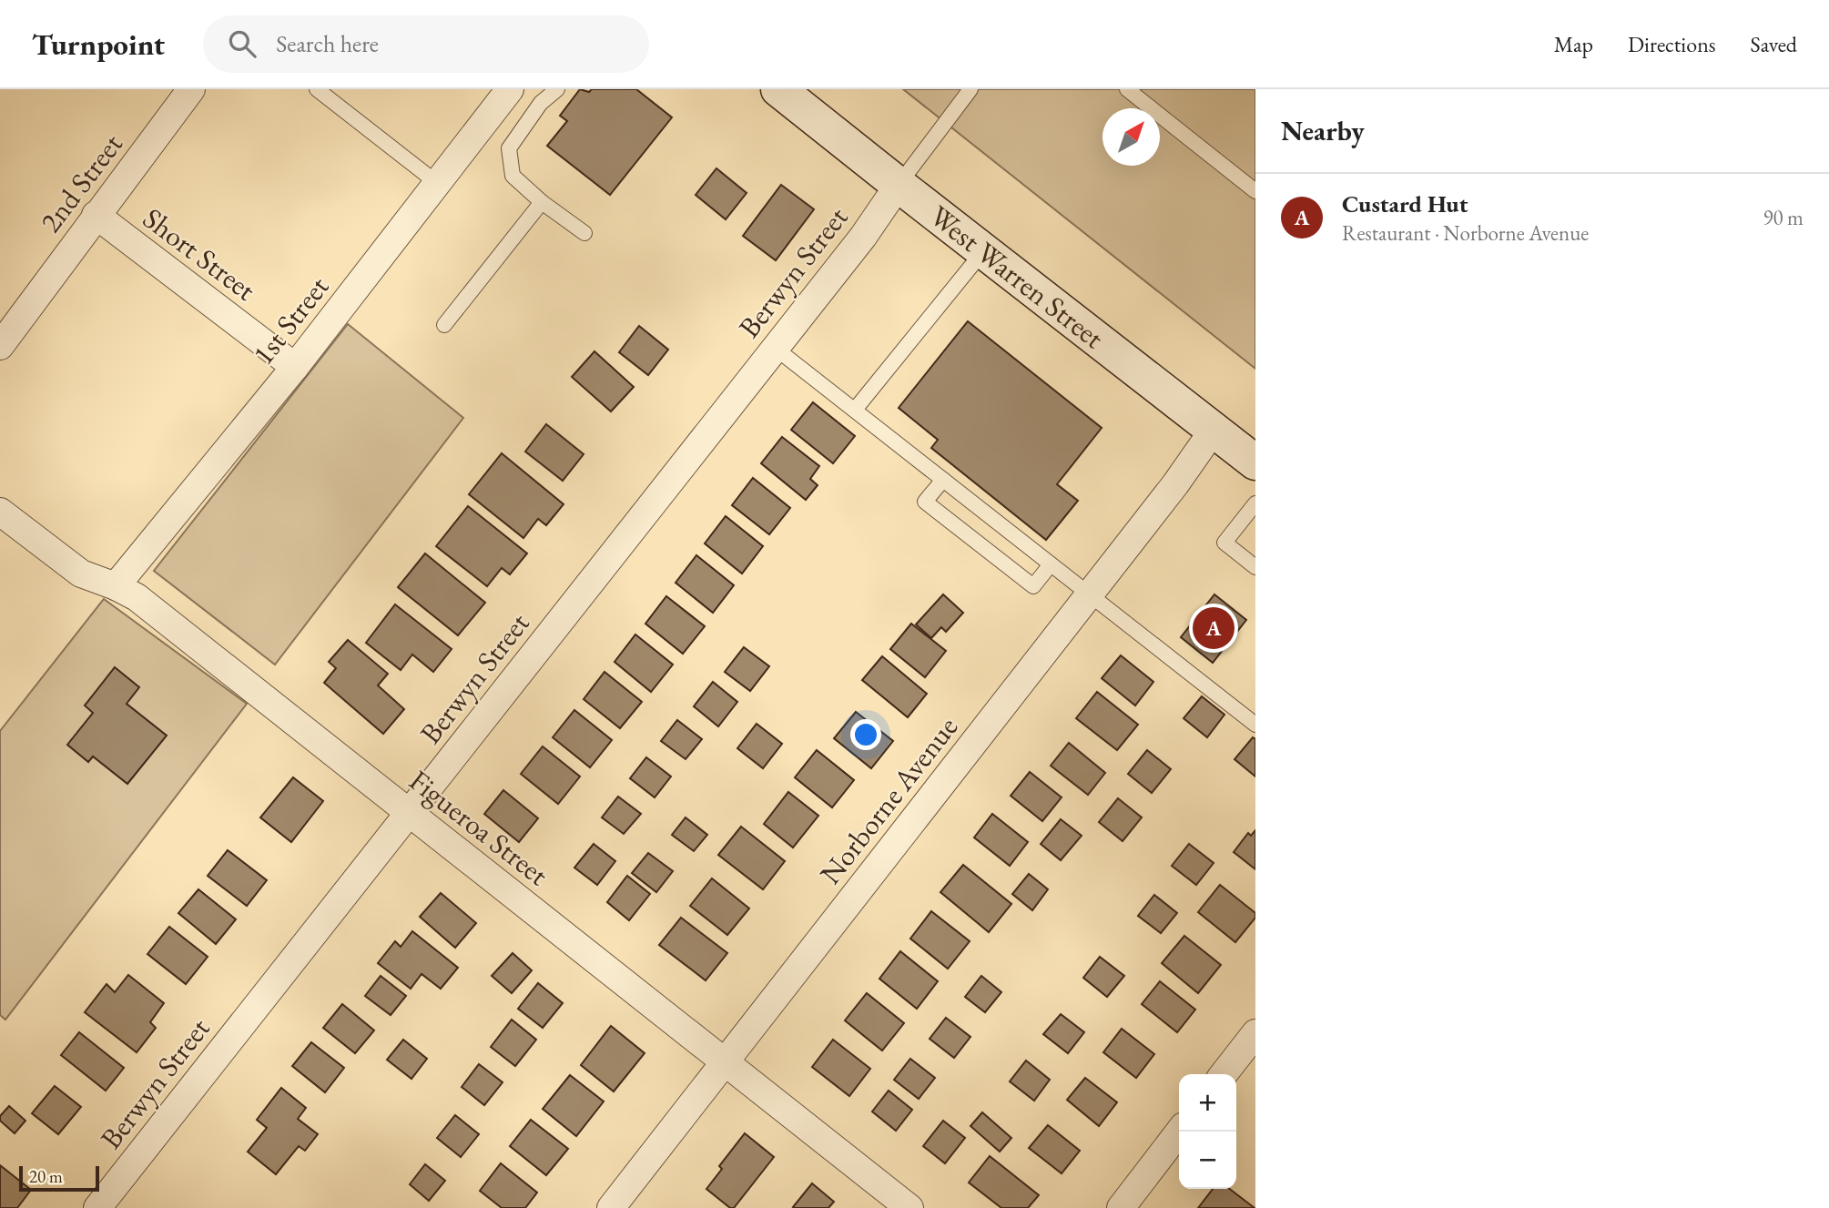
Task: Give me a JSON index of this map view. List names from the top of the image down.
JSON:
{
  "streets": {
    "main road": ["West Warren Street"],
    "street": [
      "2nd Street",
      "Short Street",
      "Berwyn Street",
      "1st Street",
      "Norborne Avenue",
      "Figueroa Street"
    ]
  },
  "crossings": [
    ["2nd Street", "Short Street"],
    ["Short Street", "1st Street"],
    ["Berwyn Street", "West Warren Street"],
    ["Berwyn Street", "Figueroa Street"],
    ["West Warren Street", "Norborne Avenue"],
    ["1st Street", "Figueroa Street"],
    ["Norborne Avenue", "Figueroa Street"]
  ],
  "scale_bar": "20 m",
  "north": "top right",
  "page": {
    "header": "Turnpoint",
    "search": "Search here",
    "nav": ["Map", "Directions", "Saved"],
    "heading": "Nearby",
    "list": [
      {
        "mark": "A",
        "name": "Custard Hut",
        "note": "Restaurant · Norborne Avenue",
        "value": "90 m"
      }
    ],
    "pins": "A",
    "map_buttons": ["+", "−"],
    "scale": "20 m"
  }
}
